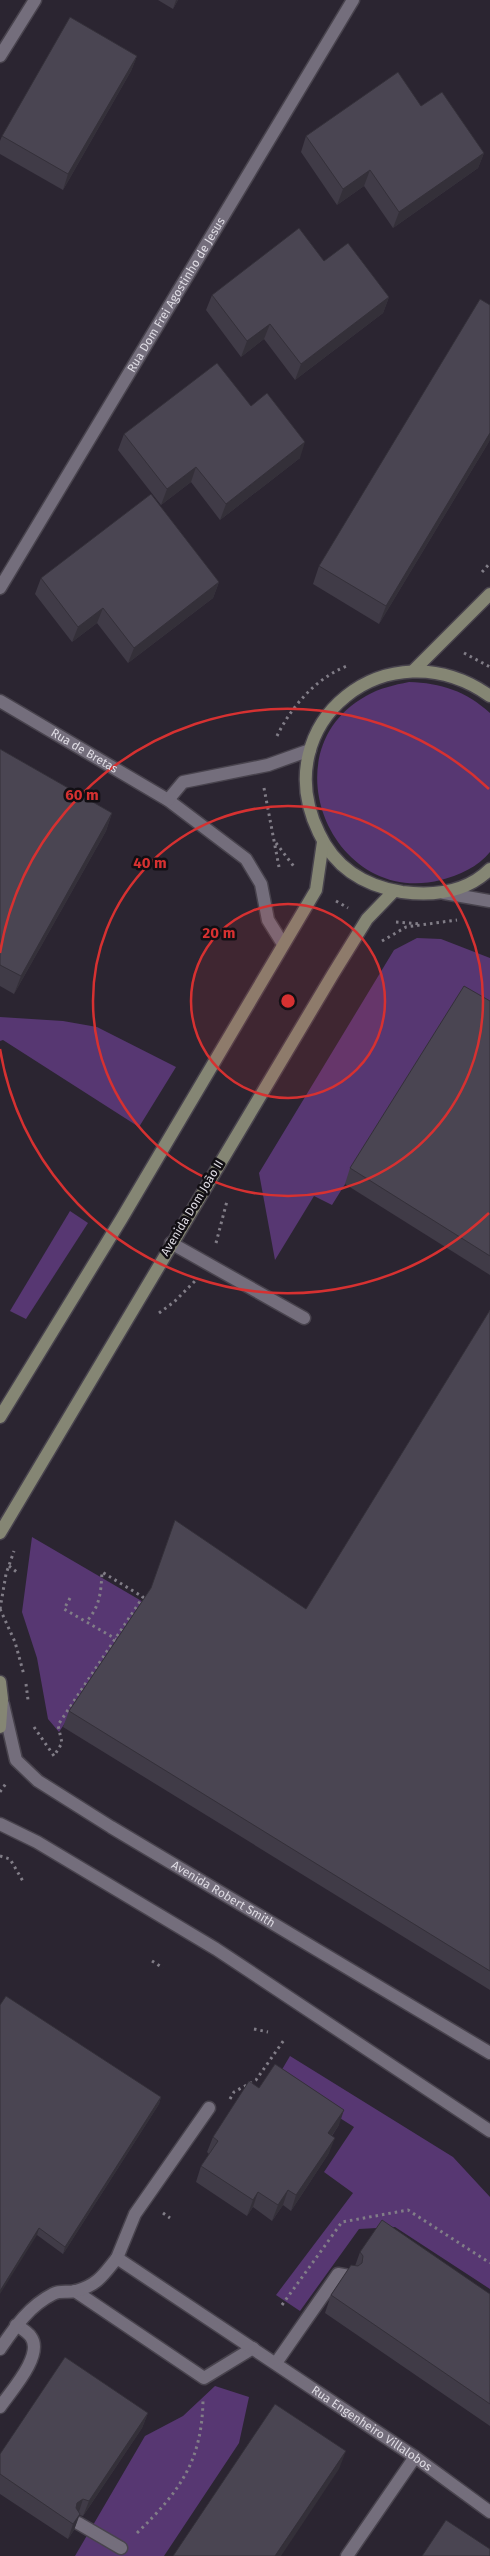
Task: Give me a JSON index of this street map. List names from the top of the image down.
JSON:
{
  "streets": {
    "main road": ["Avenida Dom João II"],
    "street": [
      "Rua Dom Frei Agostinho de Jesus",
      "Rua de Bretas",
      "Avenida Robert Smith",
      "Rua Engenheiro Villalobos"
    ]
  },
  "rings": ["60 m", "40 m", "20 m"]
}
